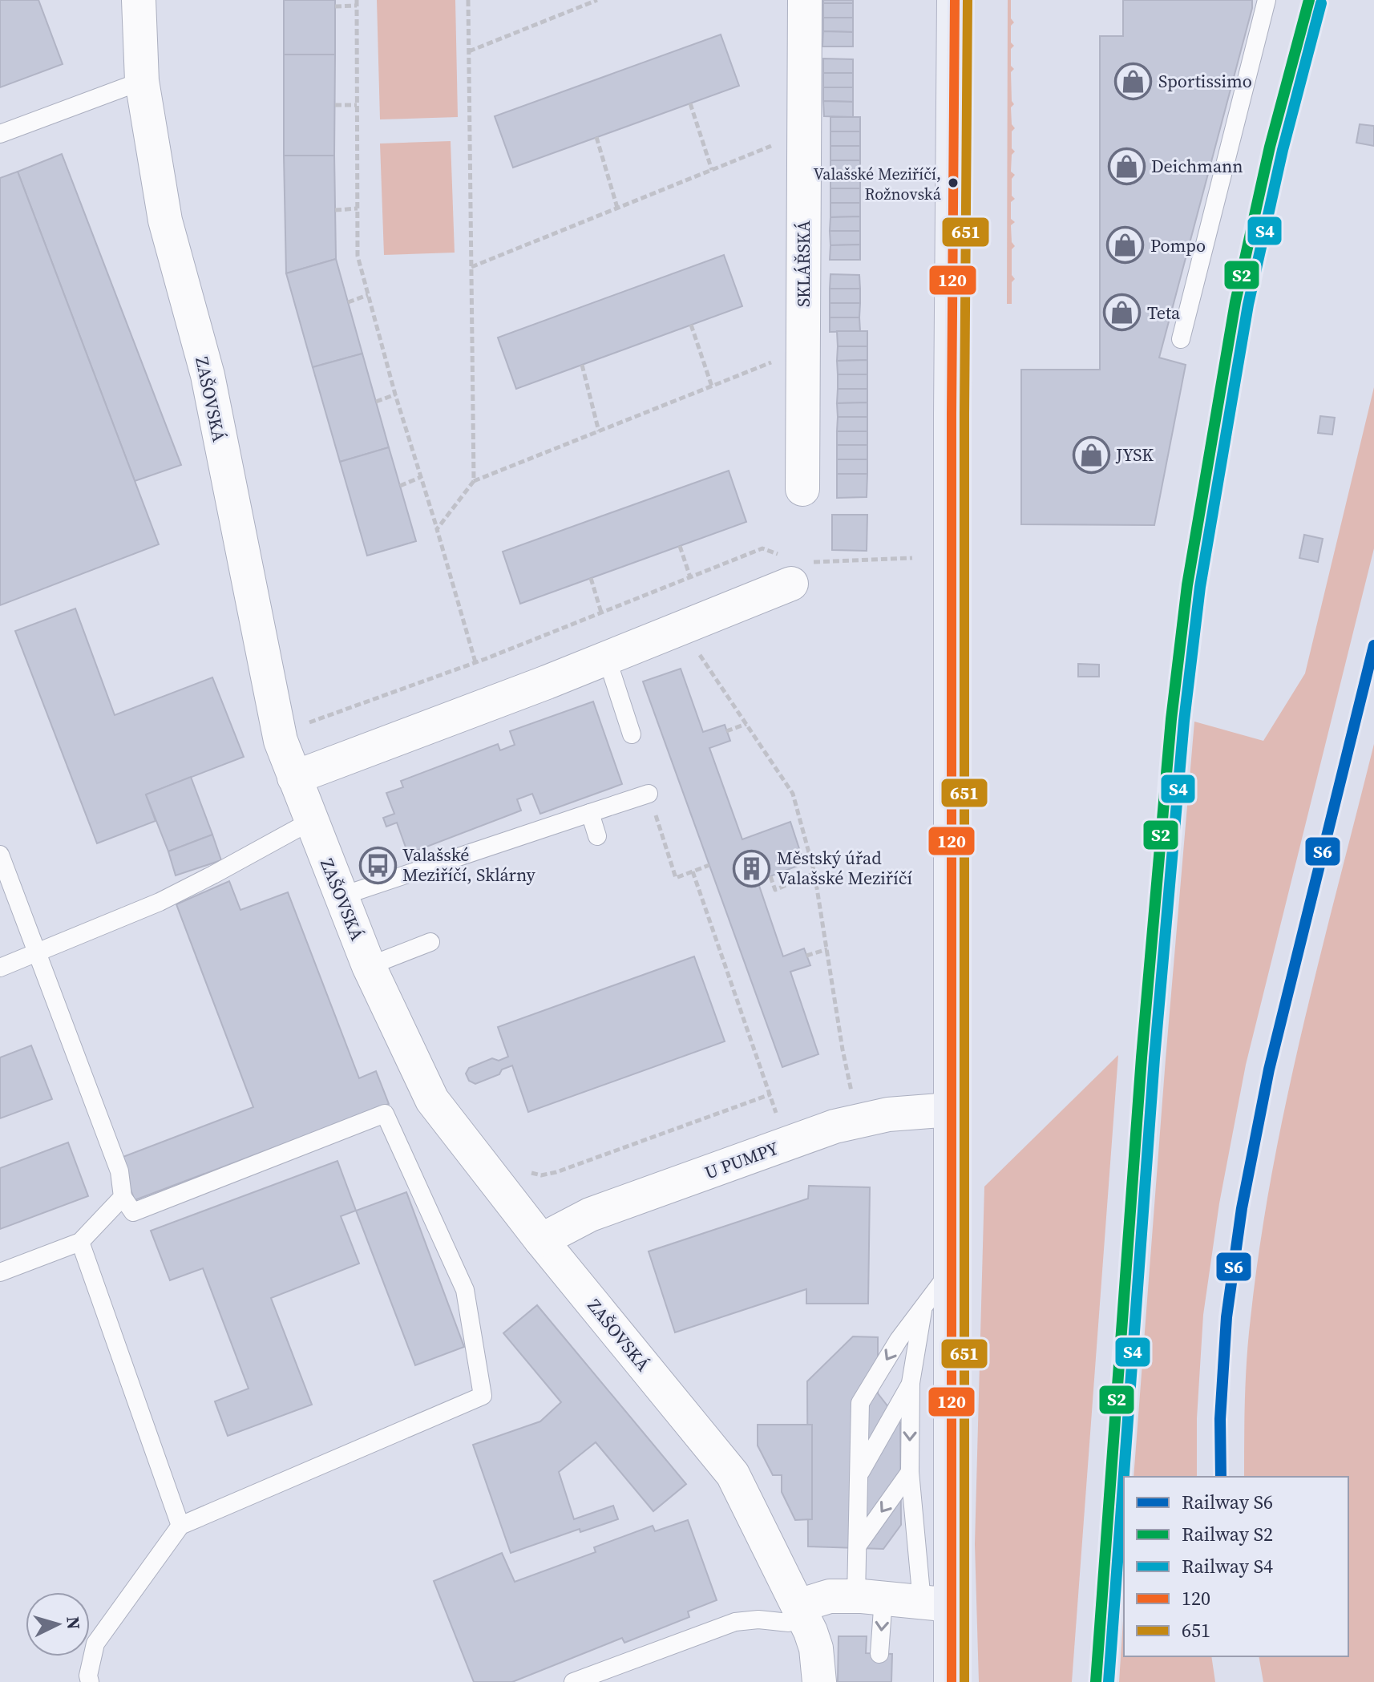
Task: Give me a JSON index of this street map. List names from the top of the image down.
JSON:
{
  "streets": {
    "street": ["SKLÁŘSKÁ", "ZAŠOVSKÁ", "U PUMPY"]
  },
  "crossings": [
    ["ZAŠOVSKÁ", "U PUMPY"]
  ],
  "places": {
    "shop": [
      "Sportissimo",
      "Deichmann",
      "Pompo",
      "Teta",
      "JYSK"
    ],
    "other": ["Valašské Meziříčí, Rožnovská"],
    "bus stop": ["Valašské Meziříčí, Sklárny"],
    "building": ["Městský úřad Valašské Meziříčí"]
  },
  "lines": [
    "rail line S2",
    "transit line 120",
    "transit line 651",
    "rail line S4",
    "rail line S6"
  ],
  "legend": [
    "Railway S6",
    "Railway S2",
    "Railway S4",
    "120",
    "651"
  ],
  "north": "right"
}
